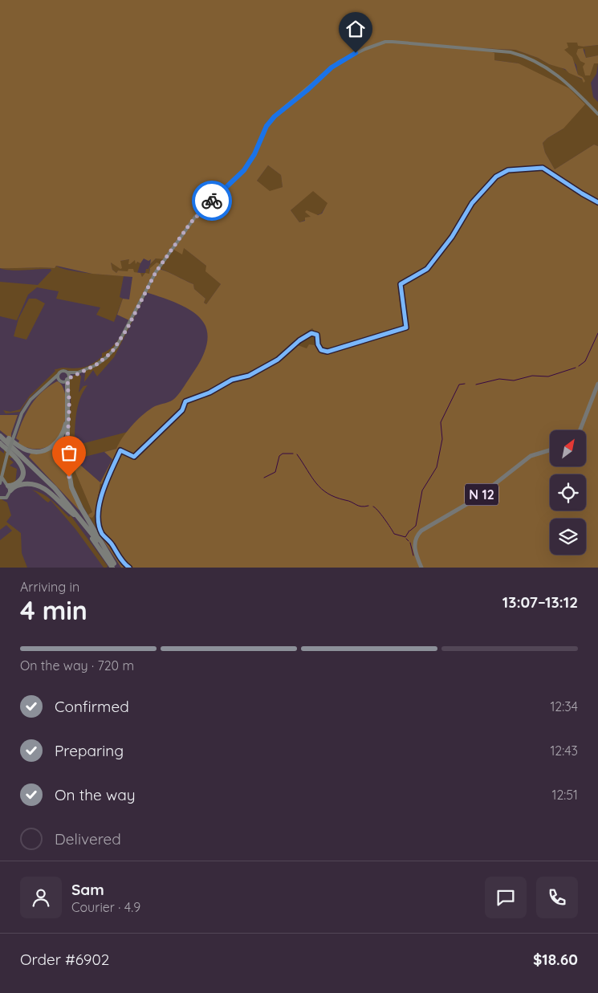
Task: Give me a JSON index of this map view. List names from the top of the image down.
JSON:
{
  "streets": {
    "main road": ["N 12"]
  },
  "north": "top right",
  "page": {
    "heading": ["4 min", "Arriving in", "13:07–13:12"],
    "panel": [
      "Sam",
      "Courier · 4.9",
      "Order #6902",
      "$18.60"
    ],
    "bar": "On the way · 720 m",
    "list": [
      ["Confirmed", "12:34"],
      ["Preparing", "12:43"],
      ["On the way", "12:51"],
      "Delivered"
    ]
  }
}
